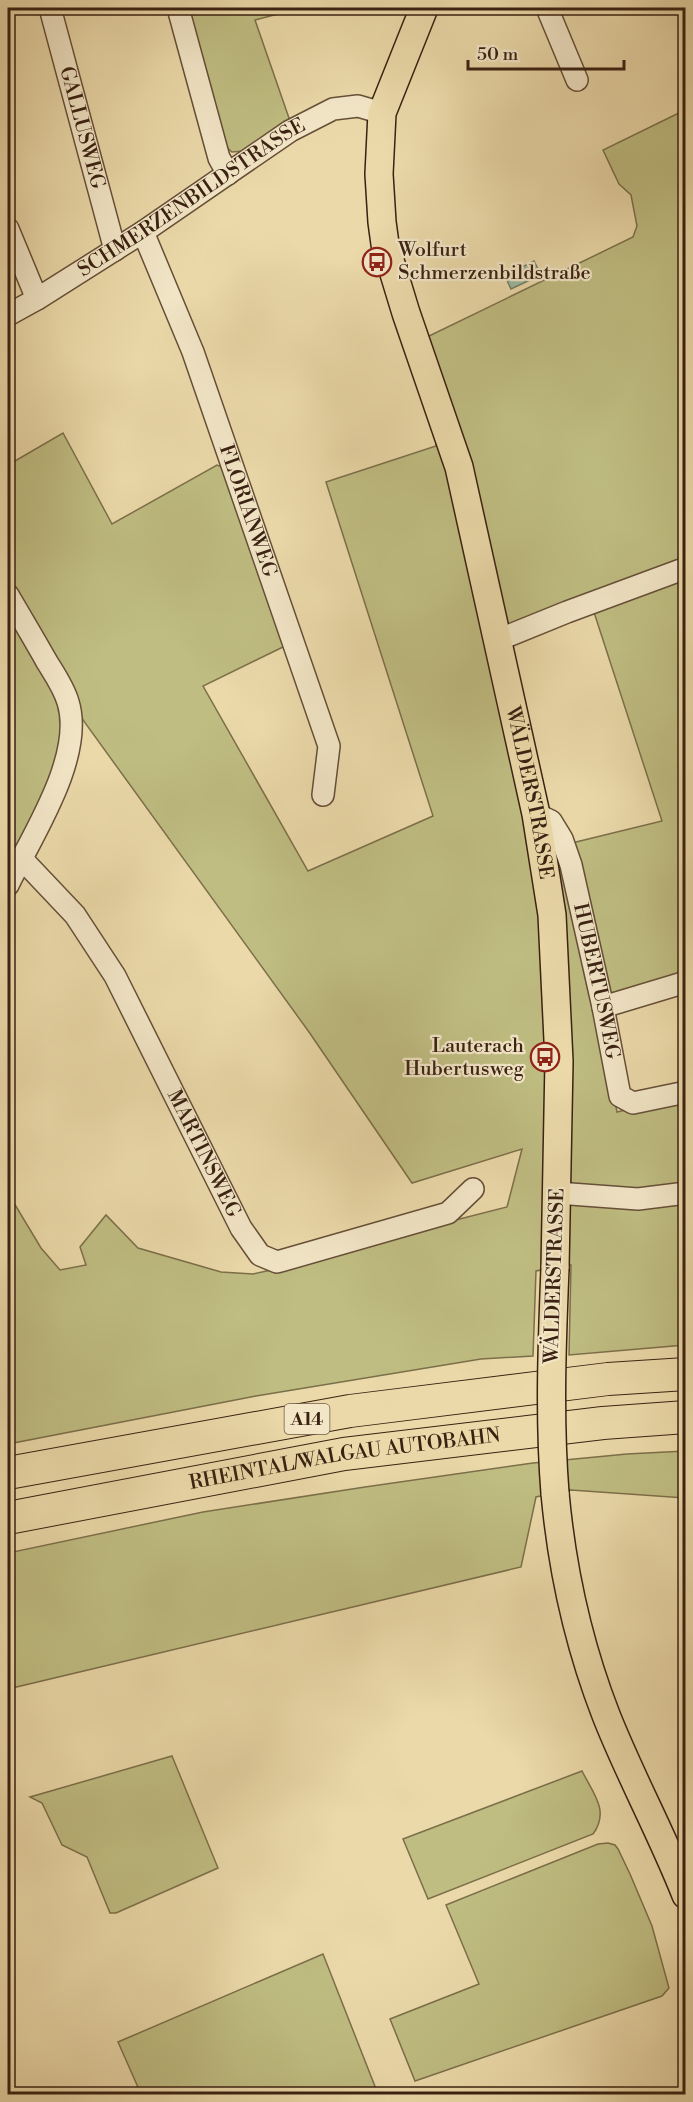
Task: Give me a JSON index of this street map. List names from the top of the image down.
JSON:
{
  "streets": {
    "highway": ["A14", "RHEINTAL/WALGAU AUTOBAHN"],
    "main road": ["WÄLDERSTRASSE"],
    "street": [
      "GALLUSWEG",
      "SCHMERZENBILDSTRASSE",
      "FLORIANWEG",
      "HUBERTUSWEG",
      "MARTINSWEG"
    ]
  },
  "crossings": [
    ["GALLUSWEG", "SCHMERZENBILDSTRASSE"],
    ["SCHMERZENBILDSTRASSE", "FLORIANWEG"],
    ["SCHMERZENBILDSTRASSE", "WÄLDERSTRASSE"],
    ["WÄLDERSTRASSE", "HUBERTUSWEG"]
  ],
  "places": {
    "bus stop": ["Wolfurt Schmerzenbildstraße", "Lauterach Hubertusweg"]
  },
  "scale_bar": "50 m"
}
